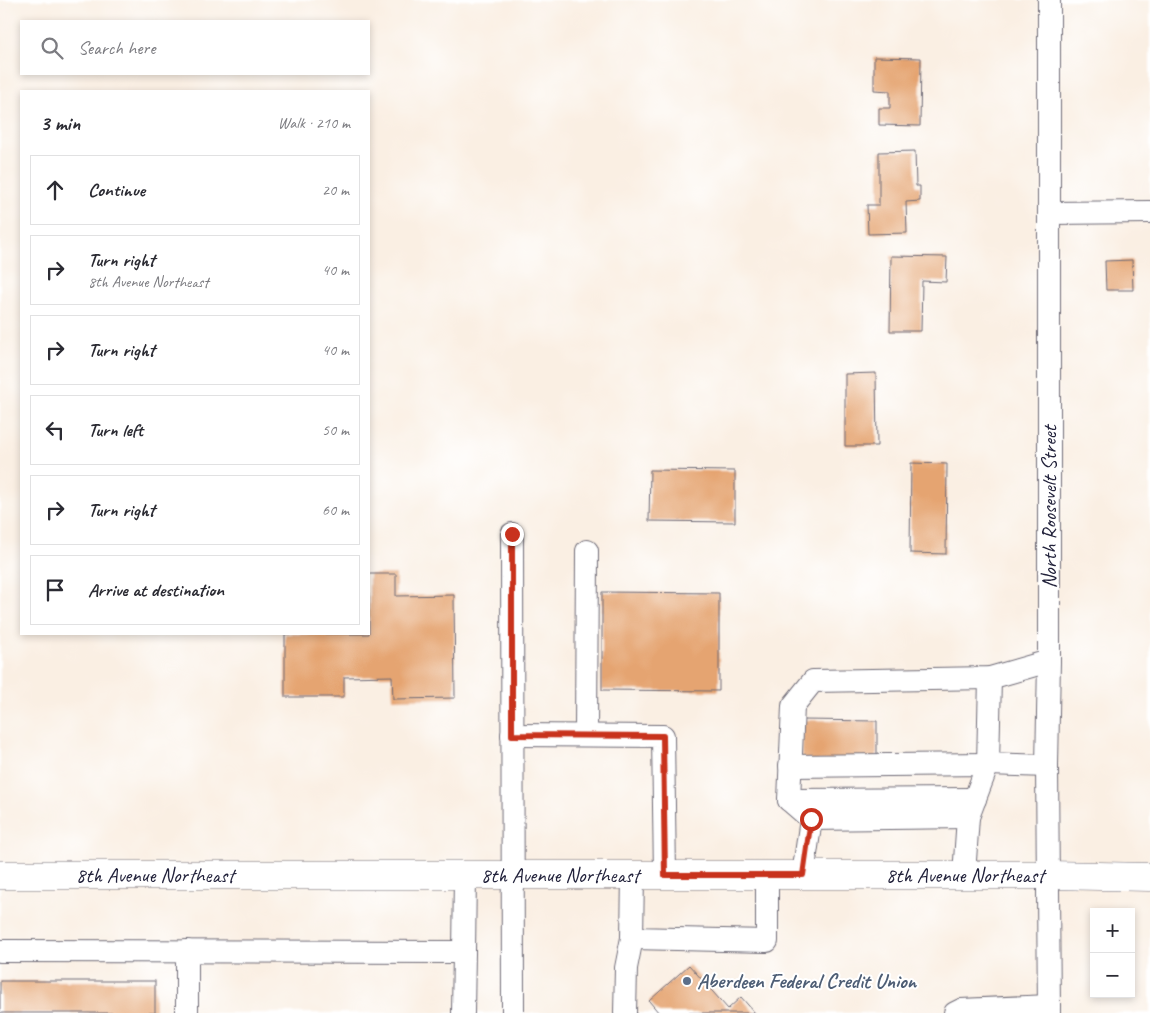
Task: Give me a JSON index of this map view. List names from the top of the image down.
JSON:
{
  "streets": {
    "main road": ["8th Avenue Northeast"],
    "street": ["North Roosevelt Street"]
  },
  "crossings": [
    ["North Roosevelt Street", "8th Avenue Northeast"]
  ],
  "places": ["Aberdeen Federal Credit Union"],
  "page": {
    "search": "Search here",
    "heading": ["3 min", "Walk · 210 m"],
    "list": [
      ["Continue", "20 m"],
      ["Turn right", "8th Avenue Northeast", "40 m"],
      ["Turn right", "40 m"],
      ["Turn left", "50 m"],
      ["Turn right", "60 m"],
      "Arrive at destination"
    ],
    "map_buttons": ["+", "−"]
  }
}
